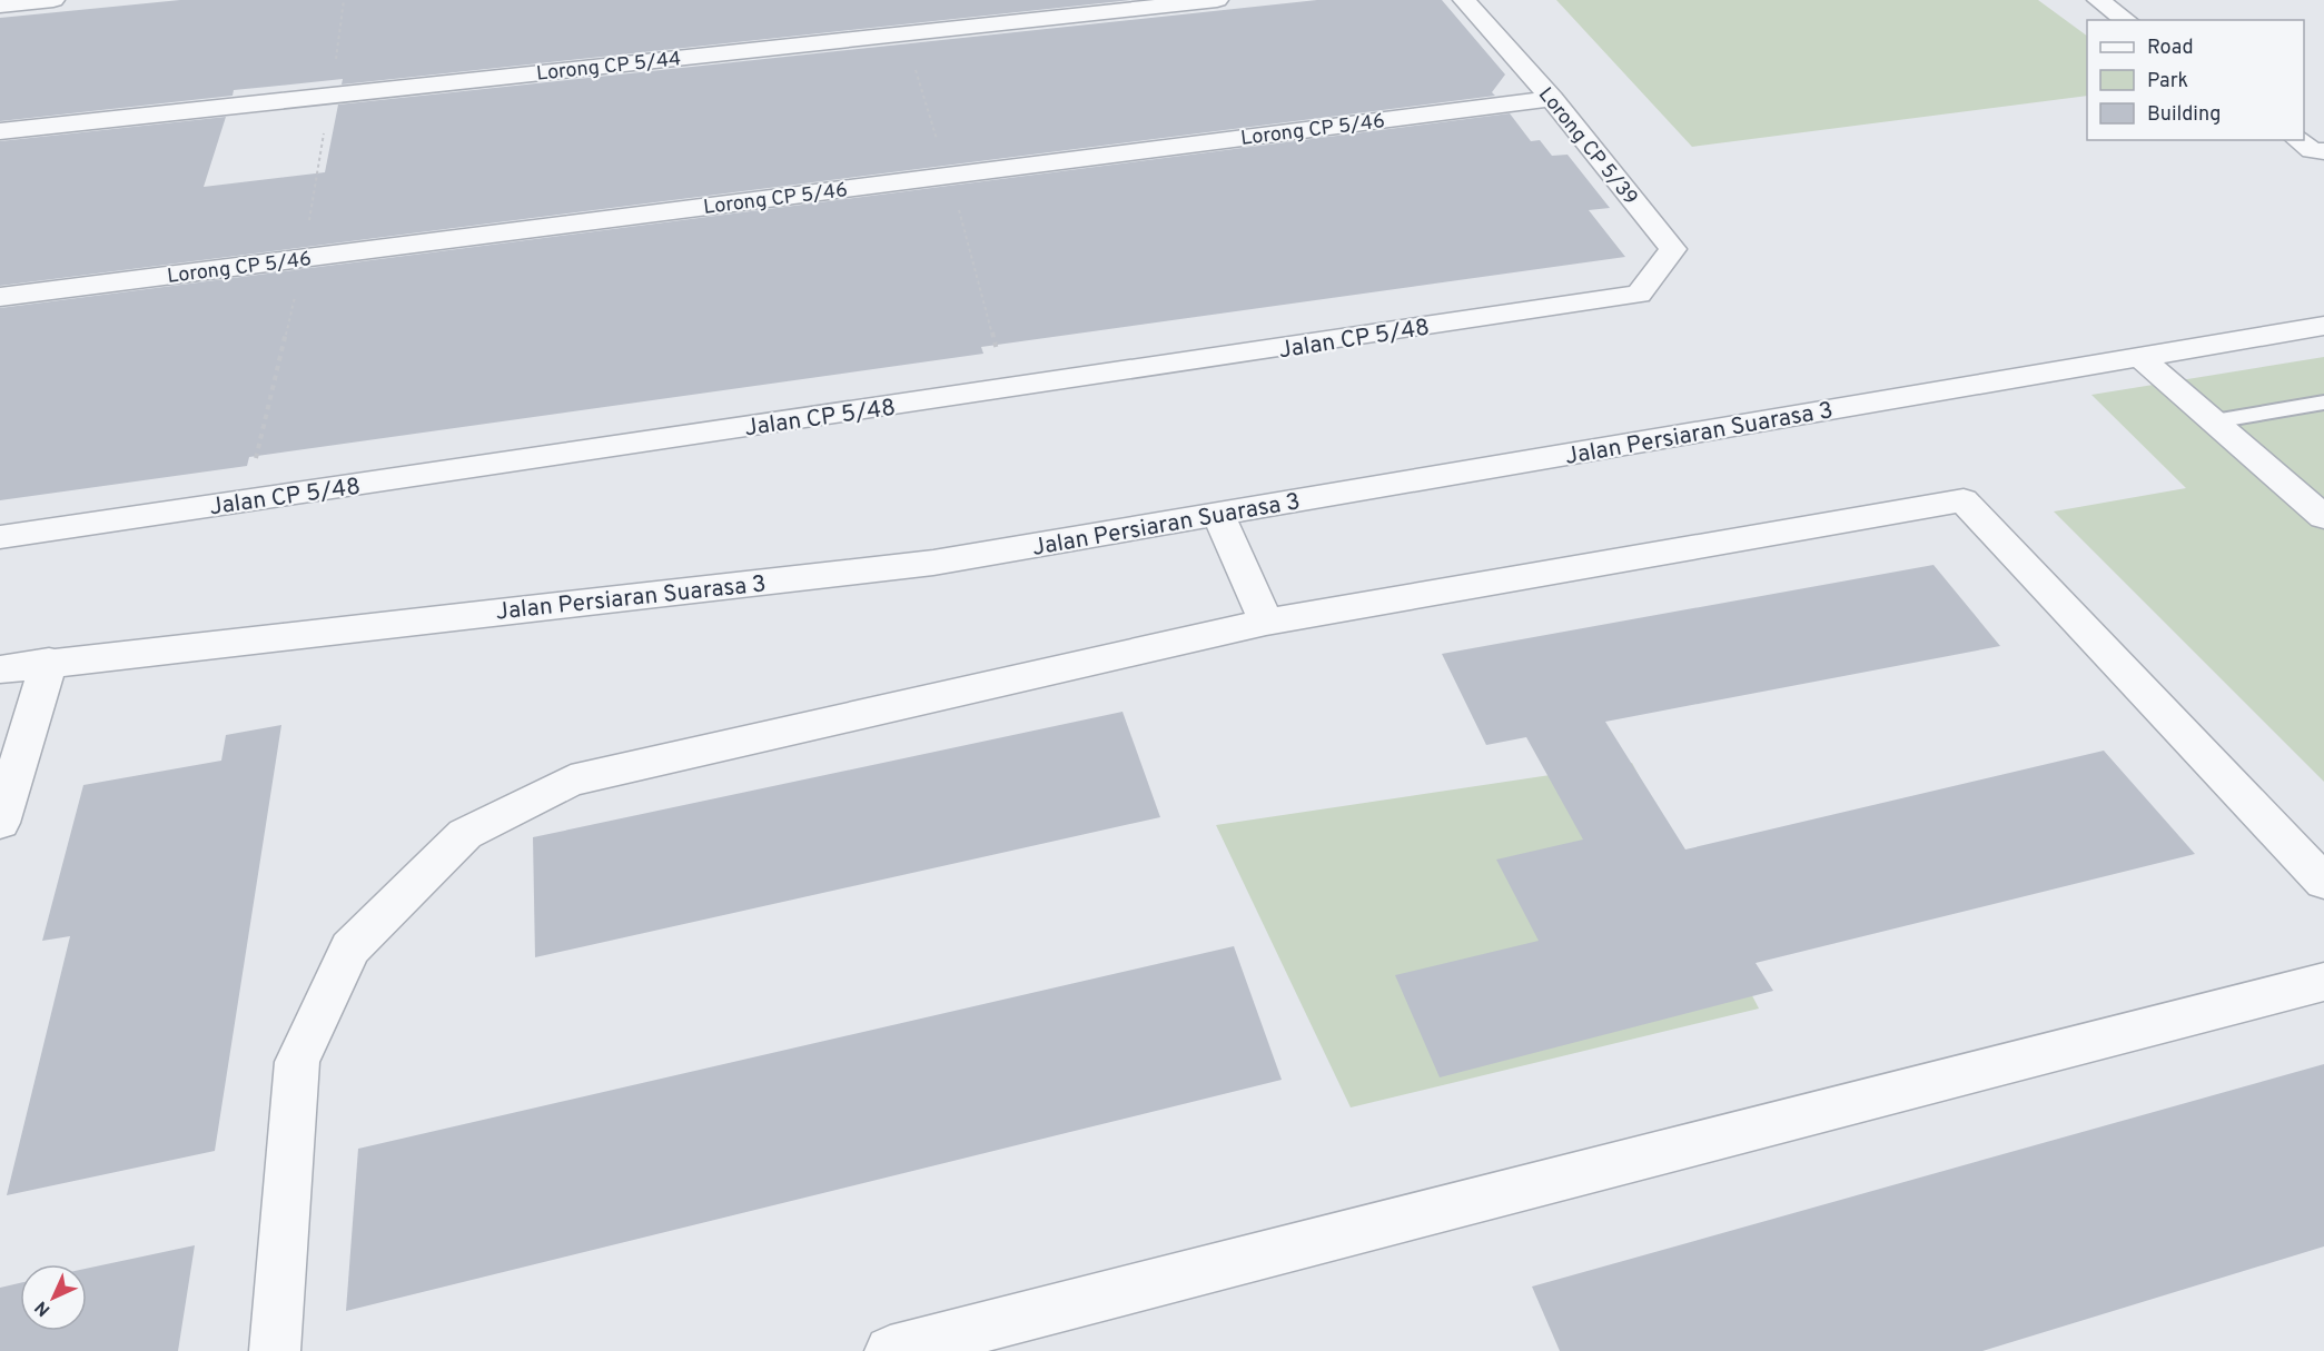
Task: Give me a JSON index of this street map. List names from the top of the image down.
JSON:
{
  "streets": {
    "street": [
      "Lorong CP 5/44",
      "Lorong CP 5/46",
      "Lorong CP 5/39",
      "Jalan CP 5/48",
      "Jalan Persiaran Suarasa 3"
    ]
  },
  "crossings": [
    ["Lorong CP 5/46", "Lorong CP 5/39"],
    ["Lorong CP 5/39", "Jalan CP 5/48"]
  ],
  "legend": ["Road", "Park", "Building"],
  "north": "bottom left"
}
